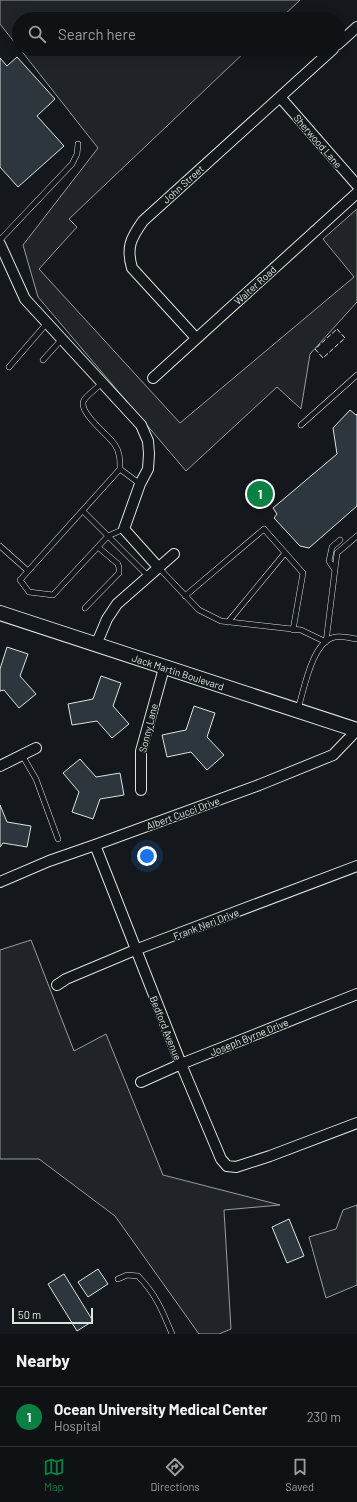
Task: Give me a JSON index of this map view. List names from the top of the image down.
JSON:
{
  "streets": {
    "street": [
      "Sherwood Lane",
      "John Street",
      "Walter Road",
      "Jack Martin Boulevard",
      "Sonny Lane",
      "Albert Cucci Drive",
      "Frank Neri Drive",
      "Bedford Avenue",
      "Joseph Byrne Drive"
    ]
  },
  "crossings": [
    ["Sherwood Lane", "John Street"],
    ["John Street", "Walter Road"],
    ["Jack Martin Boulevard", "Sonny Lane"],
    ["Jack Martin Boulevard", "Albert Cucci Drive"],
    ["Albert Cucci Drive", "Bedford Avenue"],
    ["Frank Neri Drive", "Bedford Avenue"],
    ["Bedford Avenue", "Joseph Byrne Drive"]
  ],
  "scale_bar": "50 m",
  "page": {
    "search": "Search here",
    "pins": "1",
    "scale": "50 m",
    "heading": "Nearby",
    "list": [
      {
        "mark": "1",
        "name": "Ocean University Medical Center",
        "note": "Hospital",
        "value": "230 m"
      }
    ],
    "nav": ["Map", "Directions", "Saved"]
  }
}
